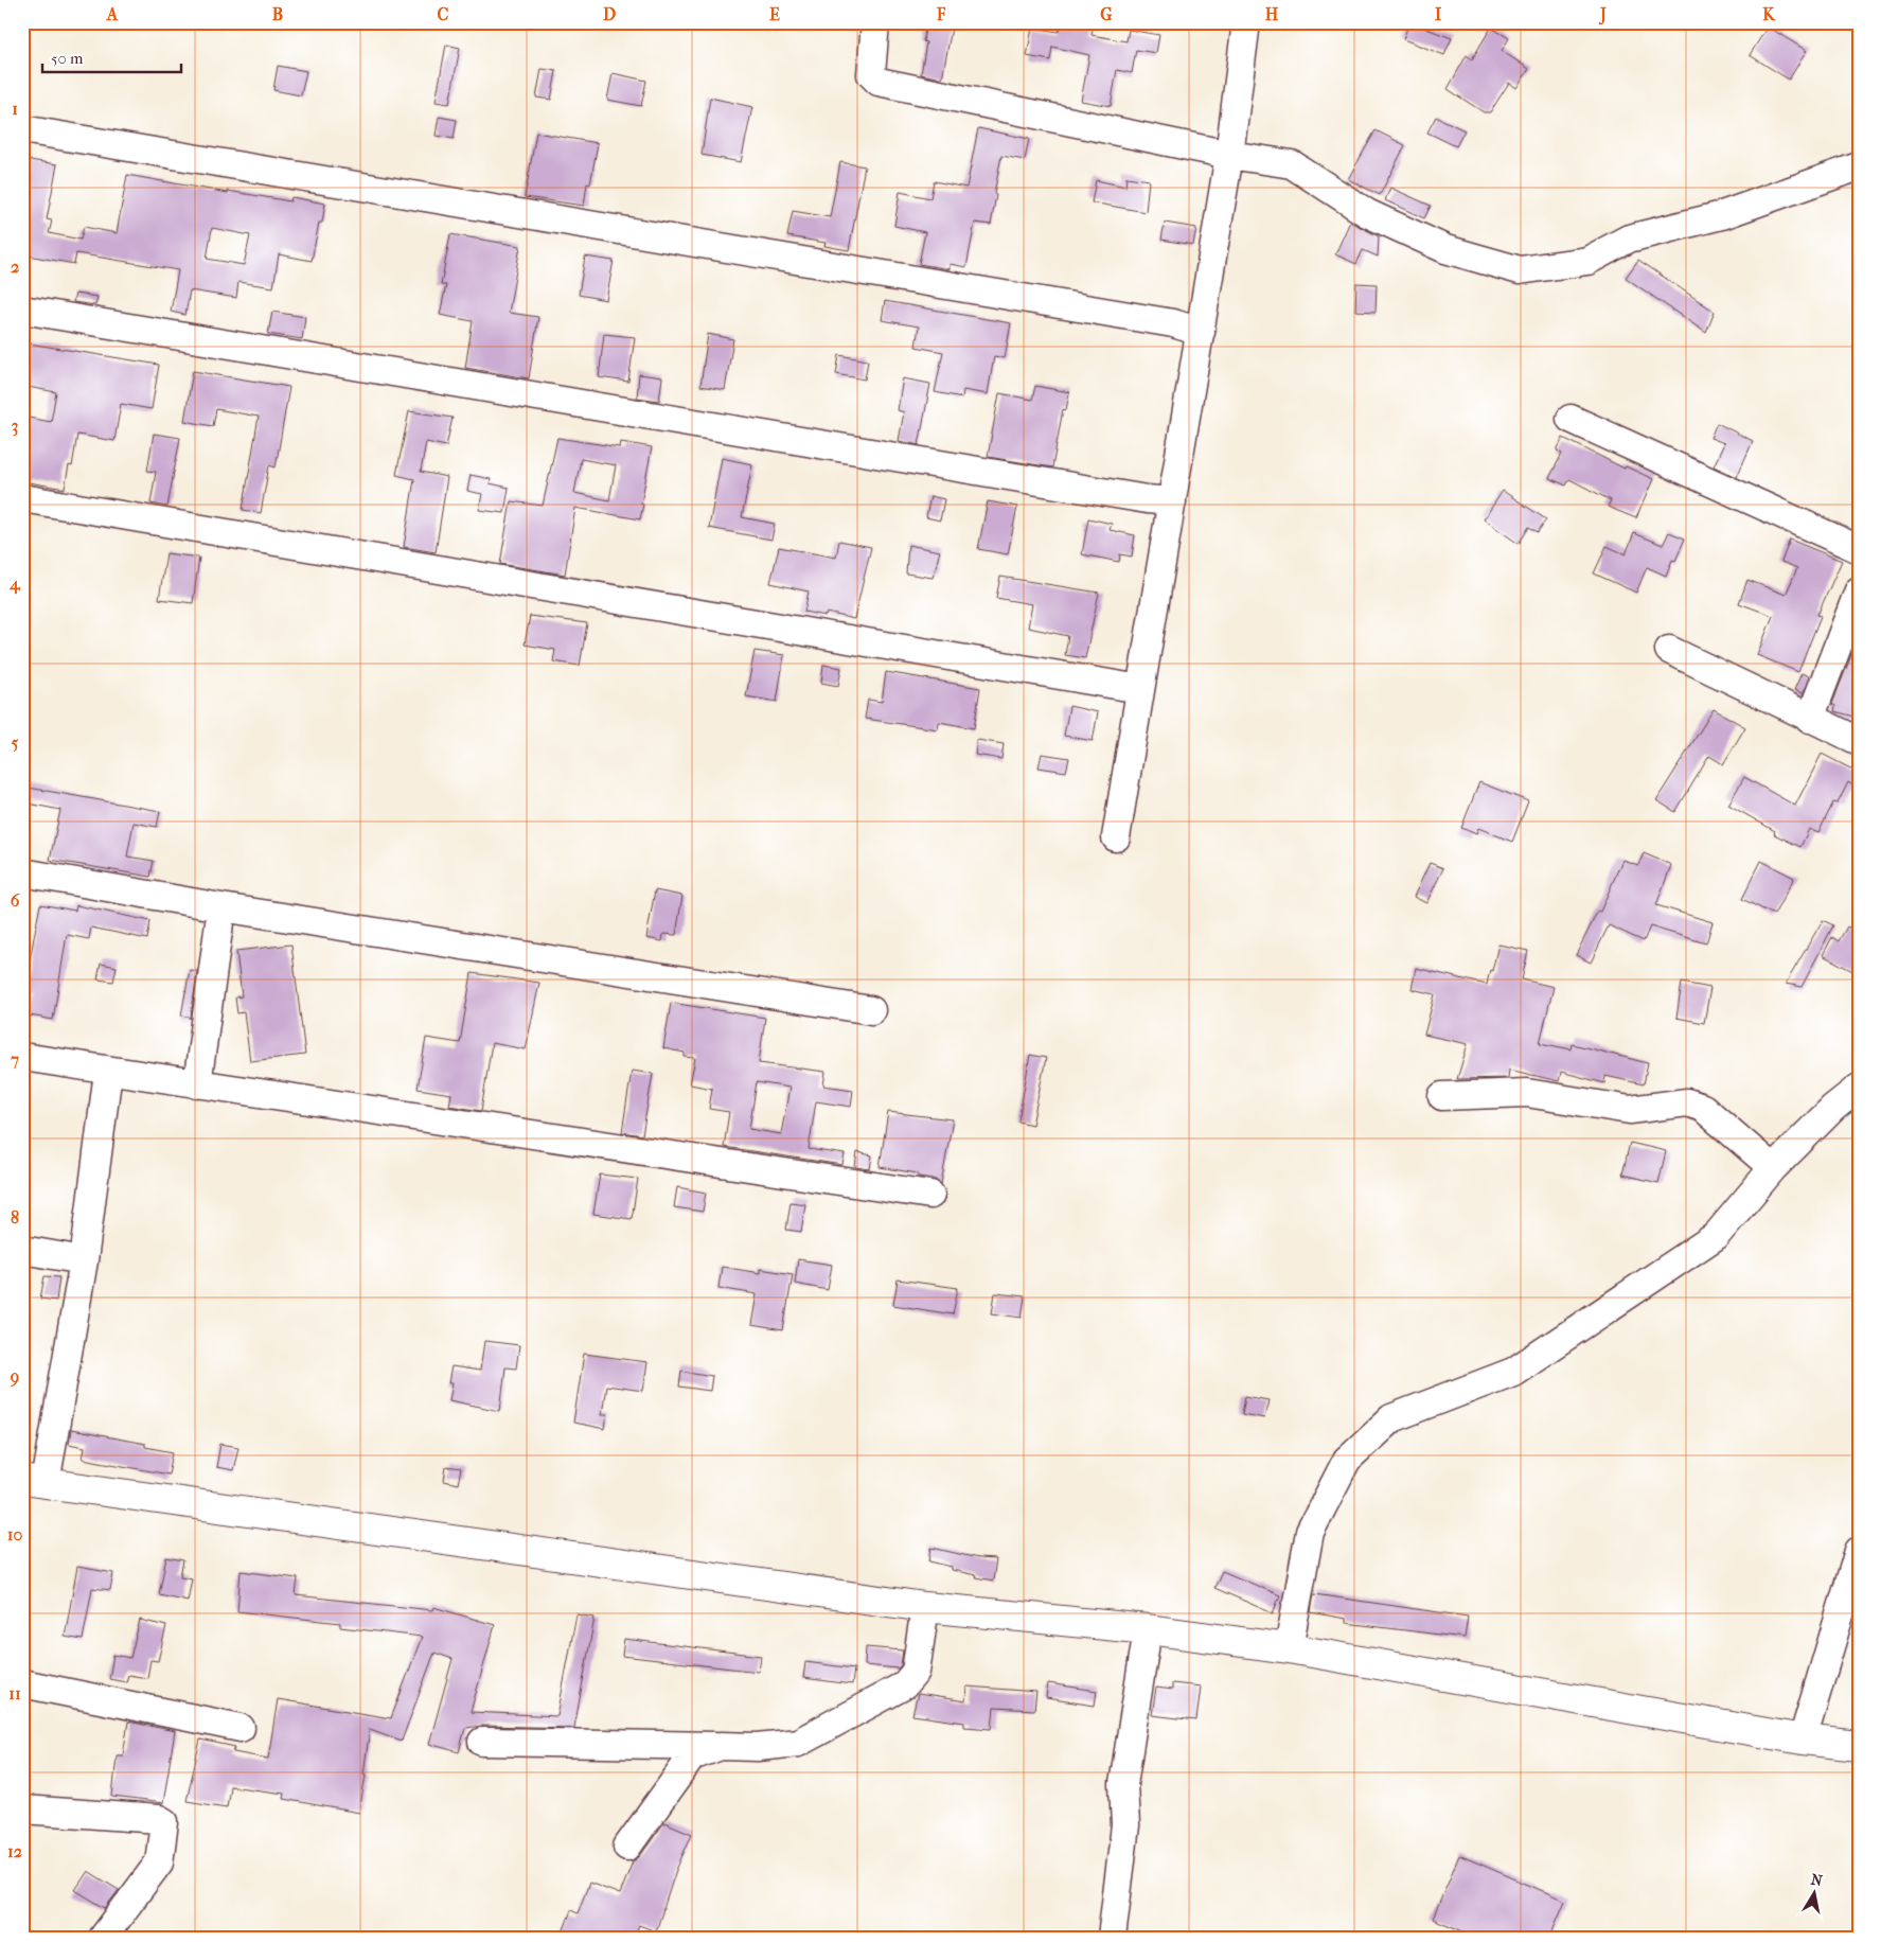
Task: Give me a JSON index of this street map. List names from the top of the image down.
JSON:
{
  "scale_bar": "50 m",
  "north": "top",
  "grid": {
    "columns": [
      "A",
      "B",
      "C",
      "D",
      "E",
      "F",
      "G",
      "H",
      "I",
      "J",
      "K"
    ],
    "rows": [
      "1",
      "2",
      "3",
      "4",
      "5",
      "6",
      "7",
      "8",
      "9",
      "10",
      "11",
      "12"
    ]
  }
}
